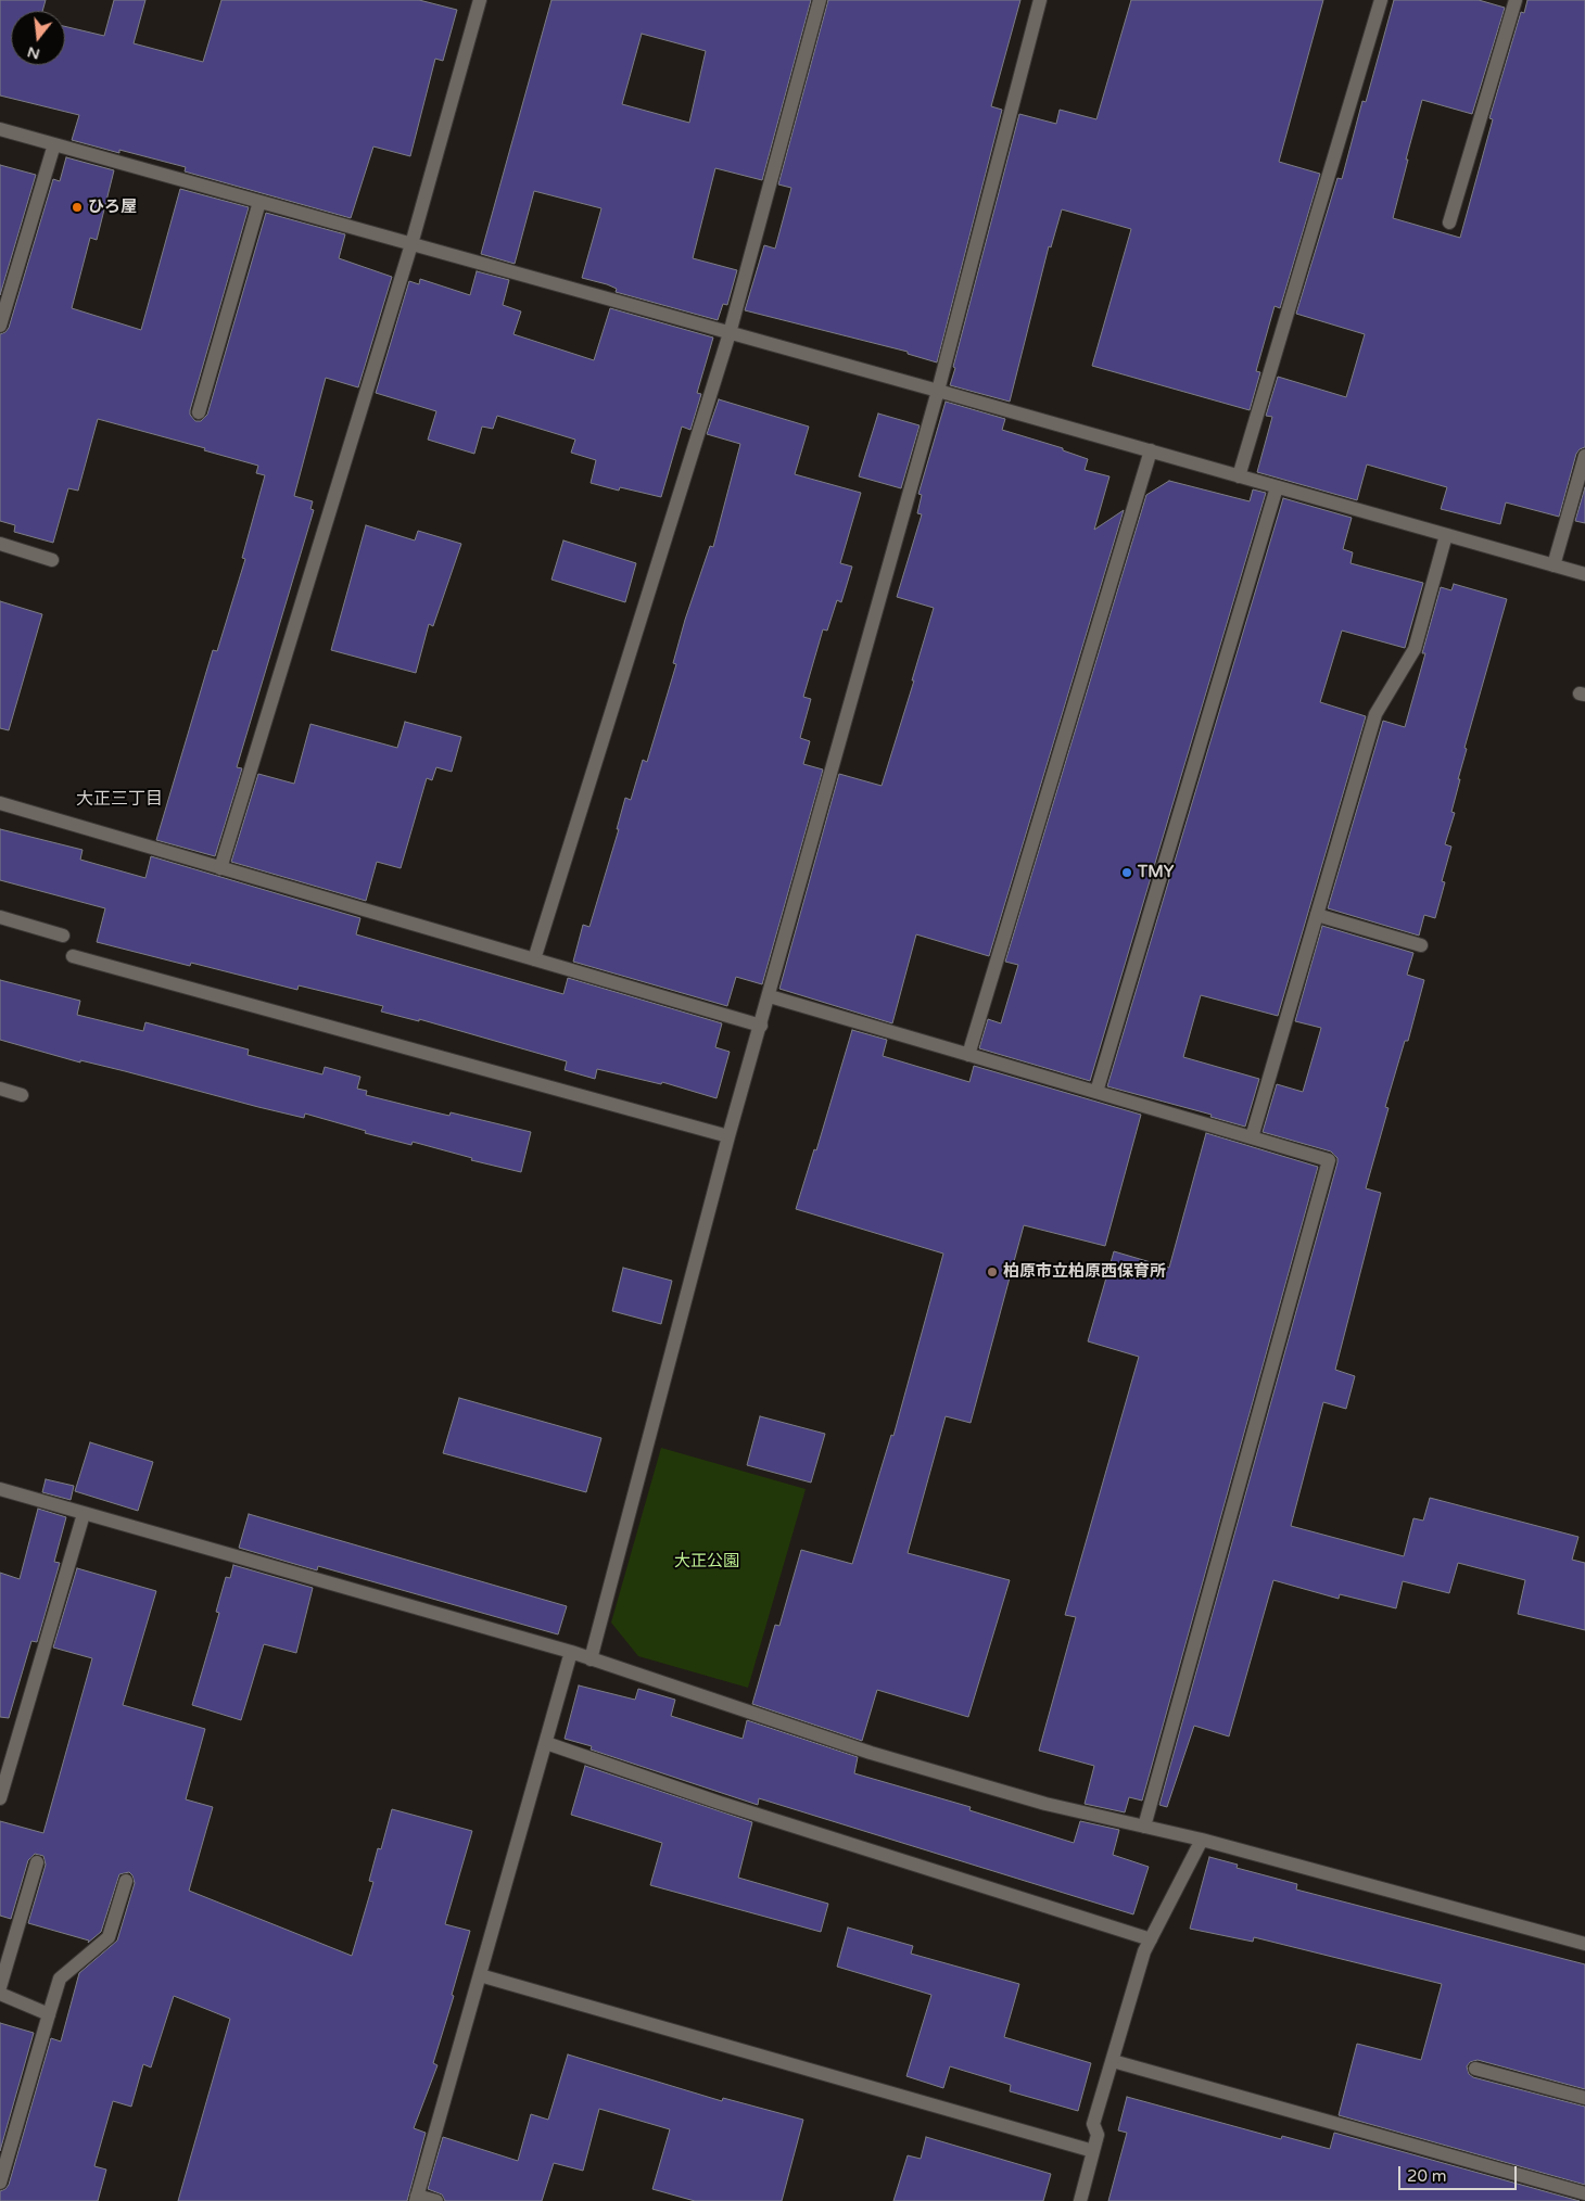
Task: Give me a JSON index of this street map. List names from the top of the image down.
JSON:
{
  "districts": ["大正三丁目"],
  "parks": ["大正公園"],
  "places": ["ひろ屋", "TMY", "柏原市立柏原西保育所"],
  "scale_bar": "20 m",
  "north": "bottom"
}
